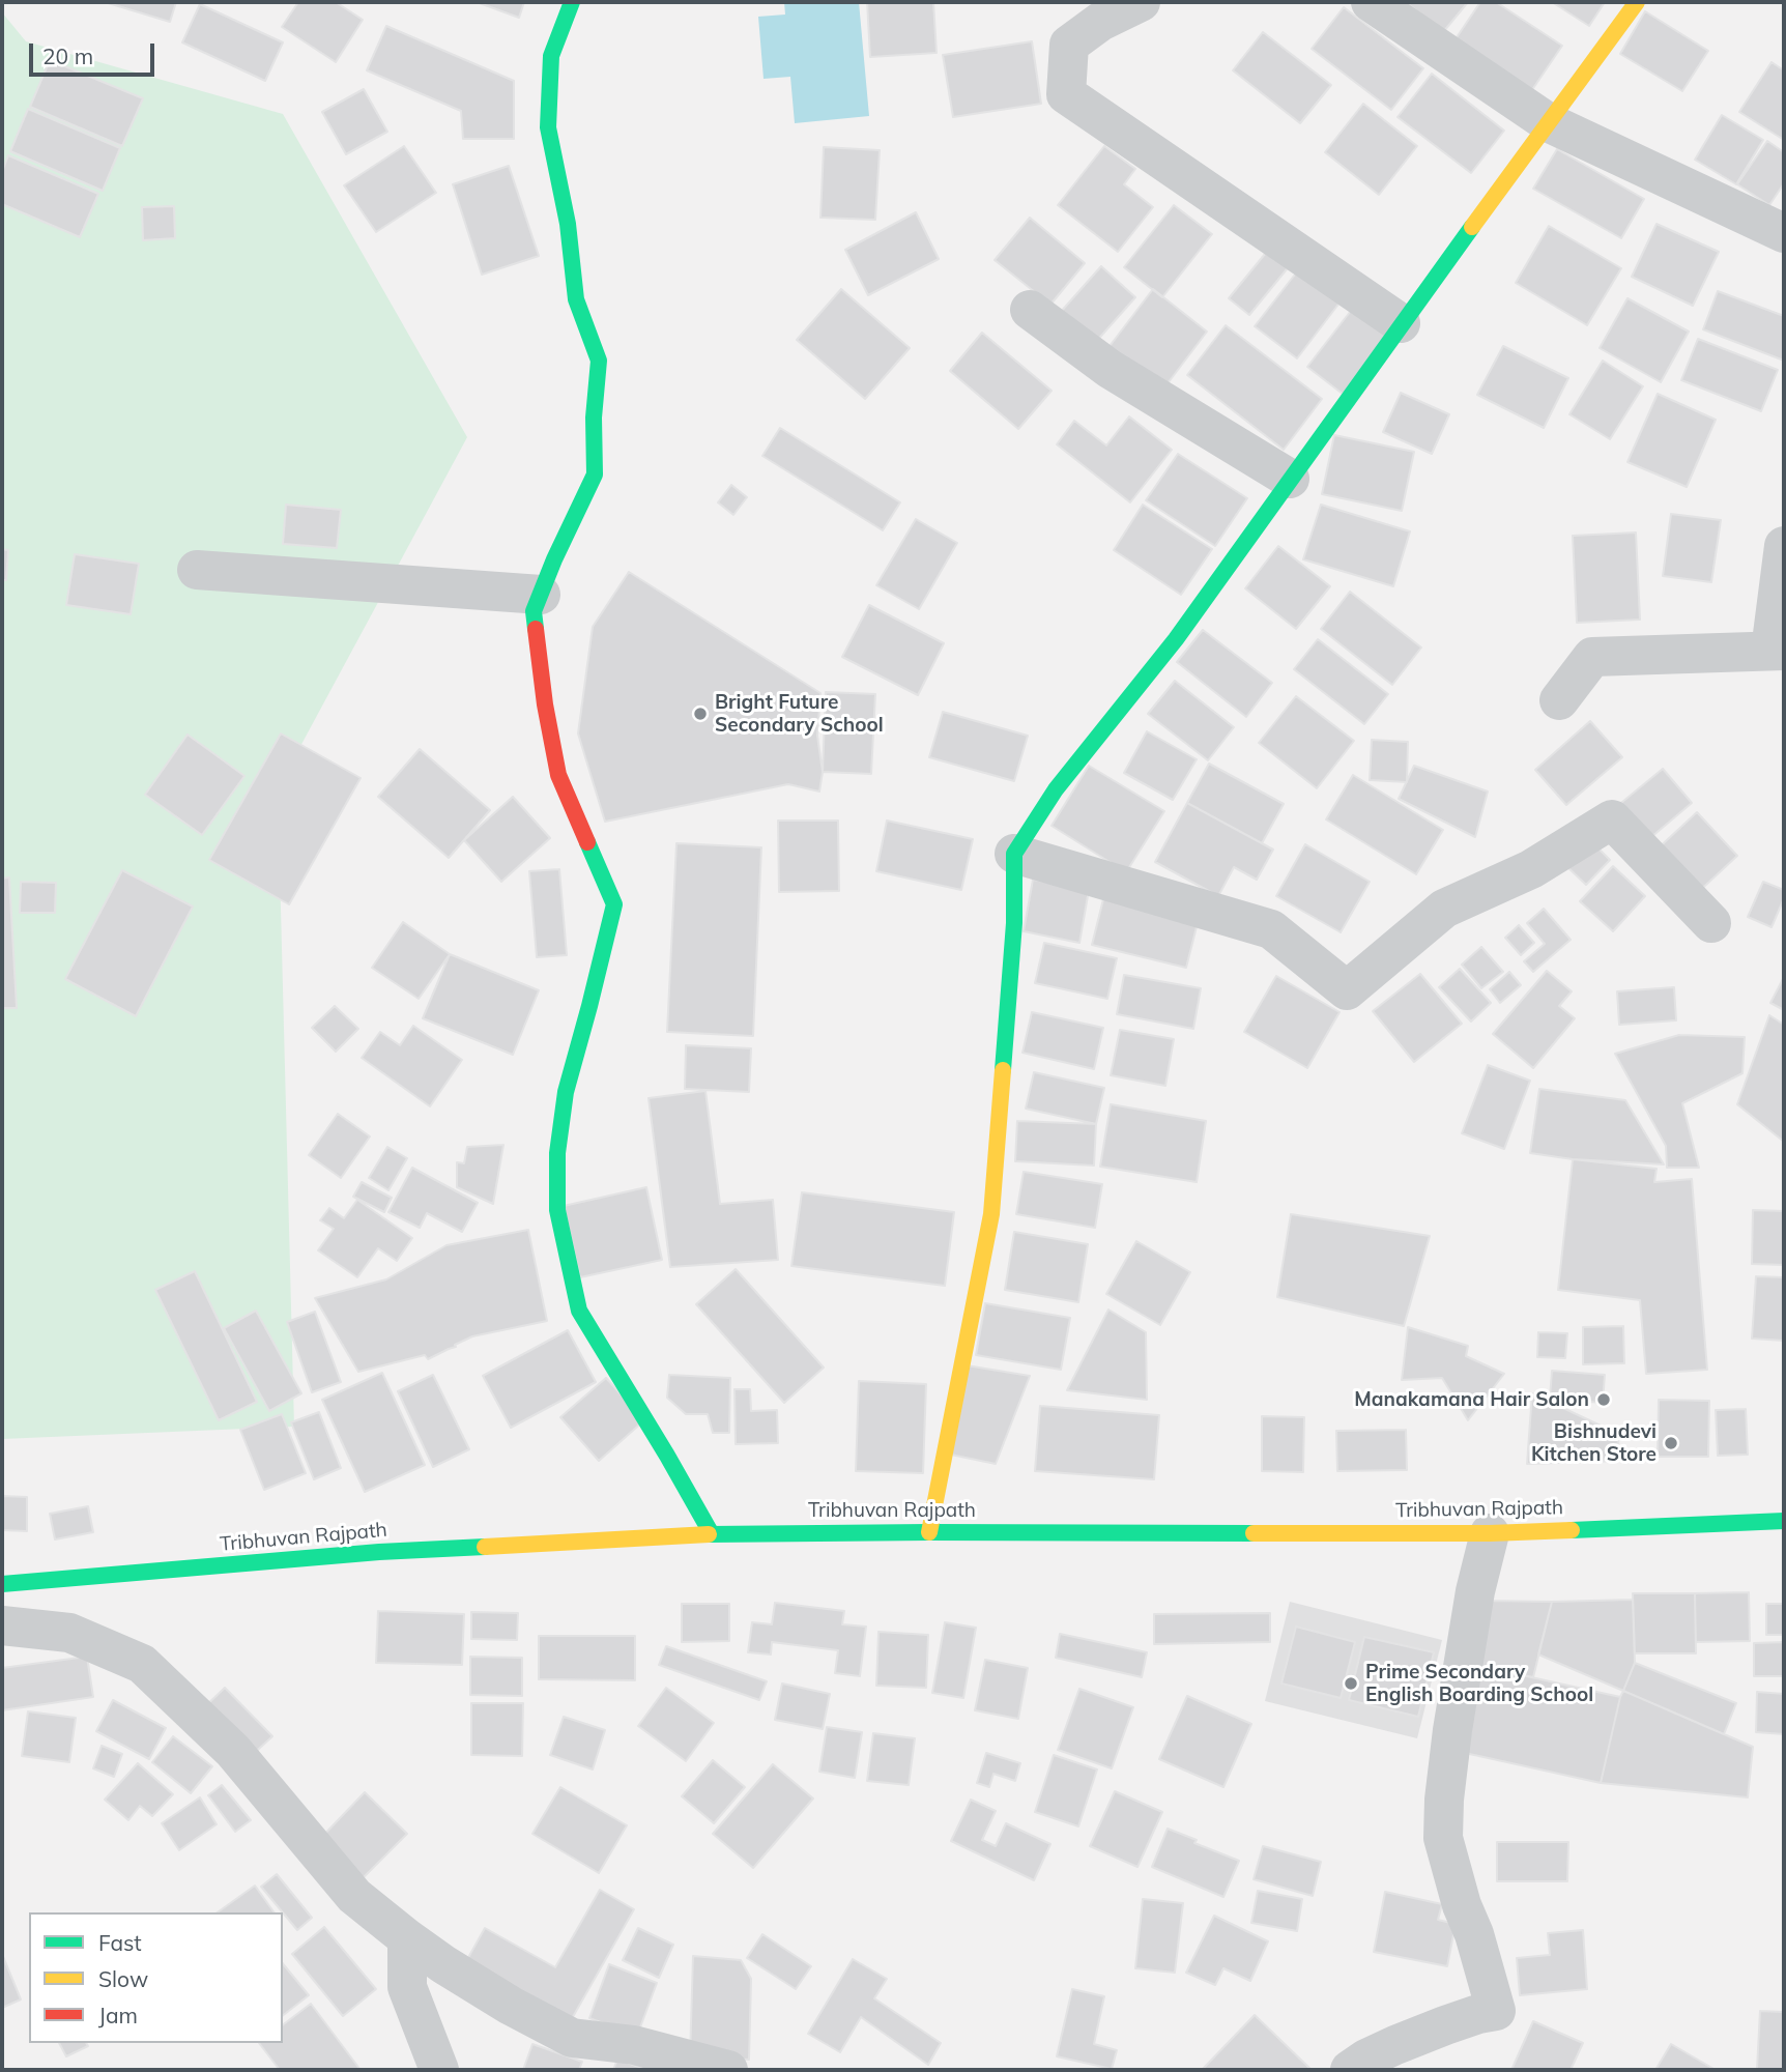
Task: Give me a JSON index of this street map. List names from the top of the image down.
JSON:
{
  "streets": {
    "main road": ["Tribhuvan Rajpath"]
  },
  "places": [
    "Bright Future Secondary School",
    "Manakamana Hair Salon",
    "Bishnudevi Kitchen Store",
    "Prime Secondary English Boarding School"
  ],
  "legend": ["Fast", "Slow", "Jam"],
  "scale_bar": "20 m"
}
